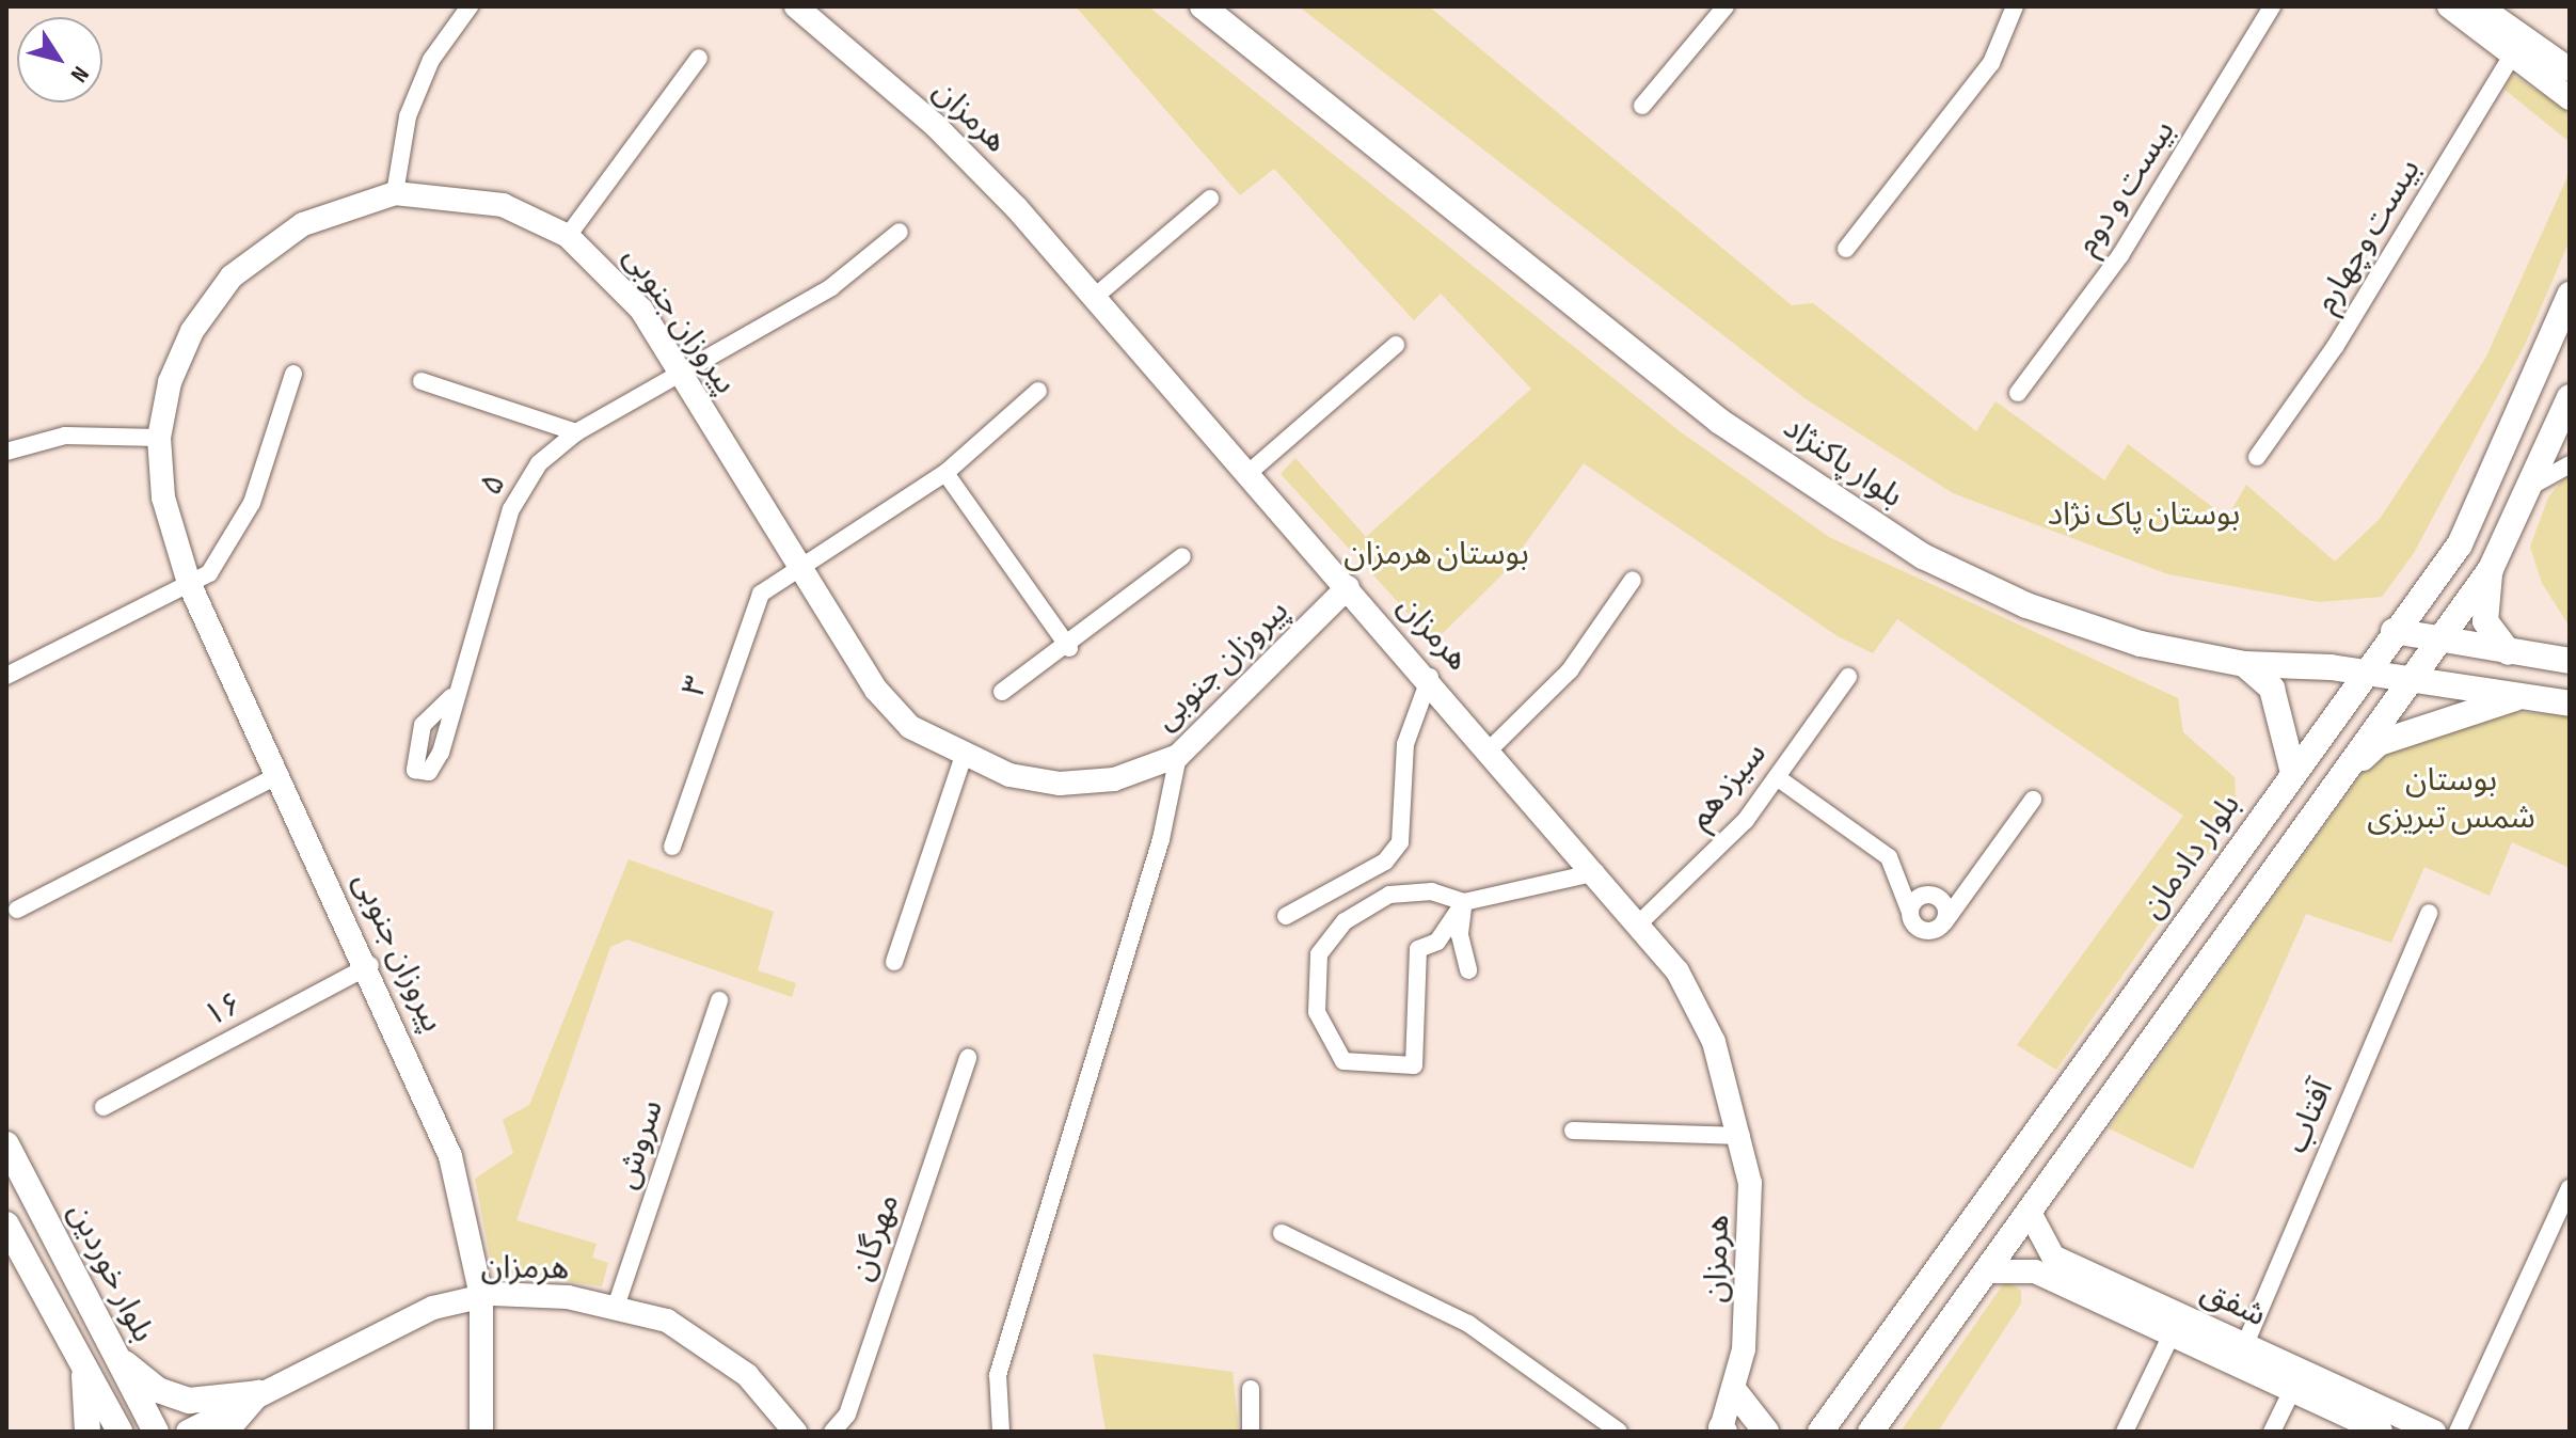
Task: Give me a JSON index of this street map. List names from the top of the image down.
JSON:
{
  "streets": {
    "main road": ["بلوار پاکنژاد", "بلوار دادمان", "بلوار خوردین"],
    "street": [
      "هرمزان",
      "بیست و دوم",
      "بیست وچهارم",
      "پیروزان جنوبی",
      "۵",
      "۳",
      "سیزدهم",
      "۱۶",
      "آفتاب",
      "سروش",
      "مهرگان",
      "شفق"
    ]
  },
  "crossings": [
    ["هرمزان", "پیروزان جنوبی"],
    ["هرمزان", "سیزدهم"],
    ["هرمزان", "سروش"],
    ["پیروزان جنوبی", "۵"],
    ["پیروزان جنوبی", "۳"],
    ["پیروزان جنوبی", "۱۶"],
    ["بلوار پاکنژاد", "بلوار دادمان"],
    ["آفتاب", "شفق"]
  ],
  "parks": ["بوستان پاک نژاد", "بوستان هرمزان", "بوستان شمس تبریزی"],
  "north": "bottom right"
}
